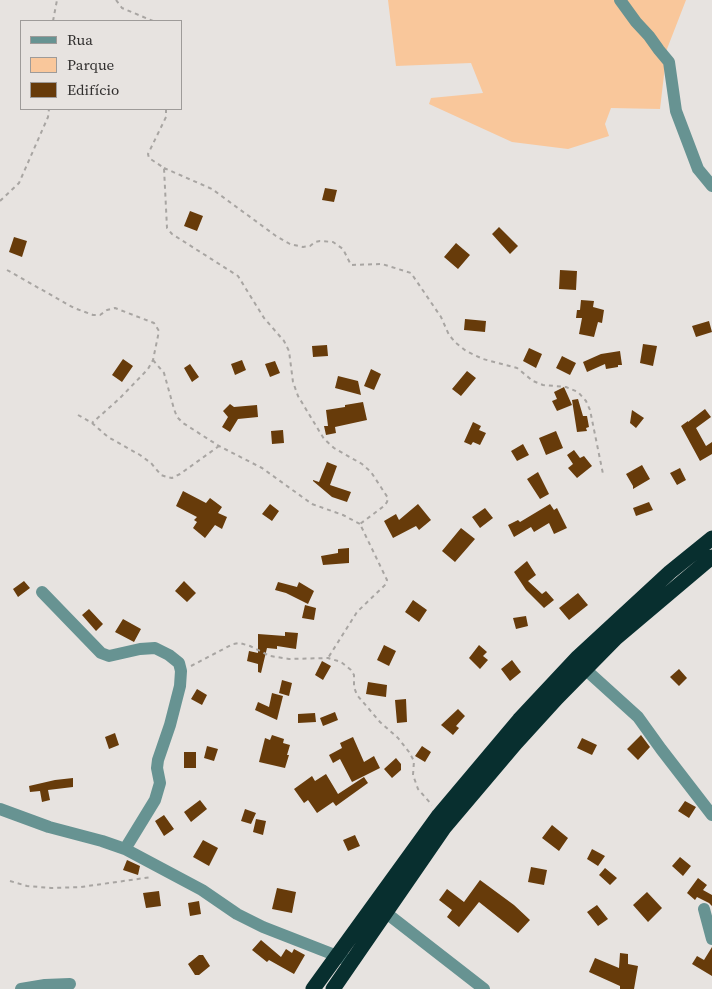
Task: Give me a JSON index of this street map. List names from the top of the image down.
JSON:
{
  "legend": ["Rua", "Parque", "Edifício"]
}
